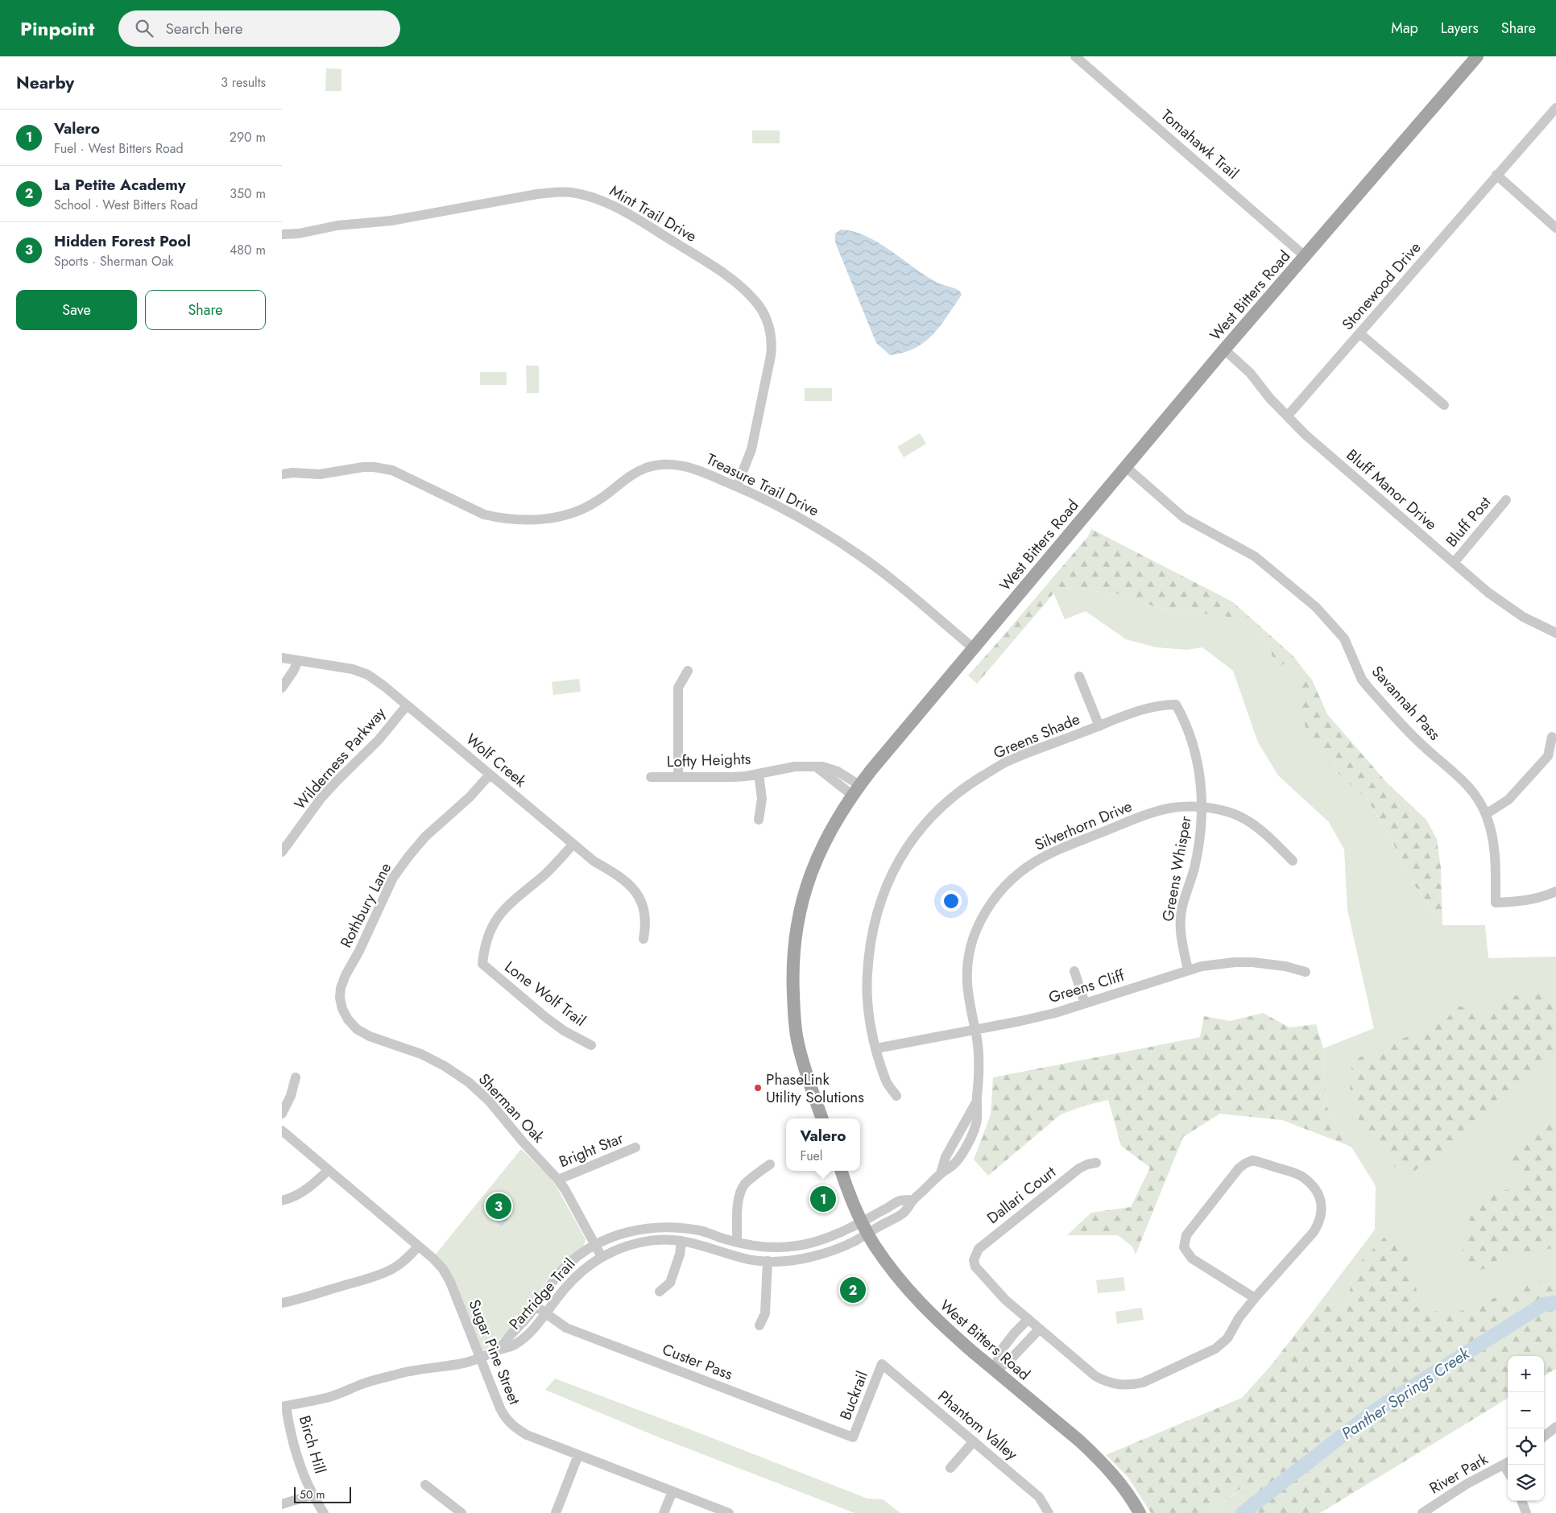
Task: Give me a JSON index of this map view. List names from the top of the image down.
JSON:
{
  "streets": {
    "main road": ["West Bitters Road"],
    "street": [
      "Tomahawk Trail",
      "Mint Trail Drive",
      "Stonewood Drive",
      "Treasure Trail Drive",
      "Bluff Manor Drive",
      "Bluff Post",
      "Savannah Pass",
      "Greens Shade",
      "Wilderness Parkway",
      "Wolf Creek",
      "Lofty Heights",
      "Silverhorn Drive",
      "Greens Whisper",
      "Rothbury Lane",
      "Greens Cliff",
      "Lone Wolf Trail",
      "Sherman Oak",
      "Bright Star",
      "Dallari Court",
      "Partridge Trail",
      "Sugar Pine Street",
      "Custer Pass",
      "Buckrail",
      "Phantom Valley",
      "Birch Hill",
      "River Park"
    ]
  },
  "crossings": [
    ["Tomahawk Trail", "West Bitters Road"],
    ["Mint Trail Drive", "Treasure Trail Drive"],
    ["Stonewood Drive", "Bluff Manor Drive"],
    ["West Bitters Road", "Treasure Trail Drive"],
    ["West Bitters Road", "Bluff Manor Drive"],
    ["West Bitters Road", "Savannah Pass"],
    ["West Bitters Road", "Lofty Heights"],
    ["West Bitters Road", "Silverhorn Drive"],
    ["West Bitters Road", "Partridge Trail"],
    ["Bluff Manor Drive", "Bluff Post"],
    ["Greens Shade", "Greens Whisper"],
    ["Greens Shade", "Greens Cliff"],
    ["Wilderness Parkway", "Wolf Creek"],
    ["Wolf Creek", "Rothbury Lane"],
    ["Wolf Creek", "Lone Wolf Trail"],
    ["Silverhorn Drive", "Greens Whisper"],
    ["Silverhorn Drive", "Greens Cliff"],
    ["Silverhorn Drive", "Partridge Trail"],
    ["Greens Whisper", "Greens Cliff"],
    ["Rothbury Lane", "Sherman Oak"],
    ["Sherman Oak", "Bright Star"],
    ["Sherman Oak", "Partridge Trail"],
    ["Partridge Trail", "Sugar Pine Street"],
    ["Partridge Trail", "Custer Pass"],
    ["Partridge Trail", "Birch Hill"],
    ["Custer Pass", "Buckrail"],
    ["Buckrail", "Phantom Valley"]
  ],
  "water": ["Panther Springs Creek"],
  "places": ["PhaseLink Utility Solutions"],
  "scale_bar": "50 m",
  "page": {
    "header": "Pinpoint",
    "search": "Search here",
    "nav": ["Map", "Layers", "Share"],
    "heading": ["Nearby", "3 results"],
    "list": [
      {
        "mark": "1",
        "name": "Valero",
        "note": "Fuel · West Bitters Road",
        "value": "290 m"
      },
      {
        "mark": "2",
        "name": "La Petite Academy",
        "note": "School · West Bitters Road",
        "value": "350 m"
      },
      {
        "mark": "3",
        "name": "Hidden Forest Pool",
        "note": "Sports · Sherman Oak",
        "value": "480 m"
      }
    ],
    "buttons": ["Save", "Share"],
    "popup": ["Valero", "Fuel"],
    "pins": ["1", "3", "2"],
    "map_buttons": ["+", "−"],
    "scale": "50 m"
  }
}
